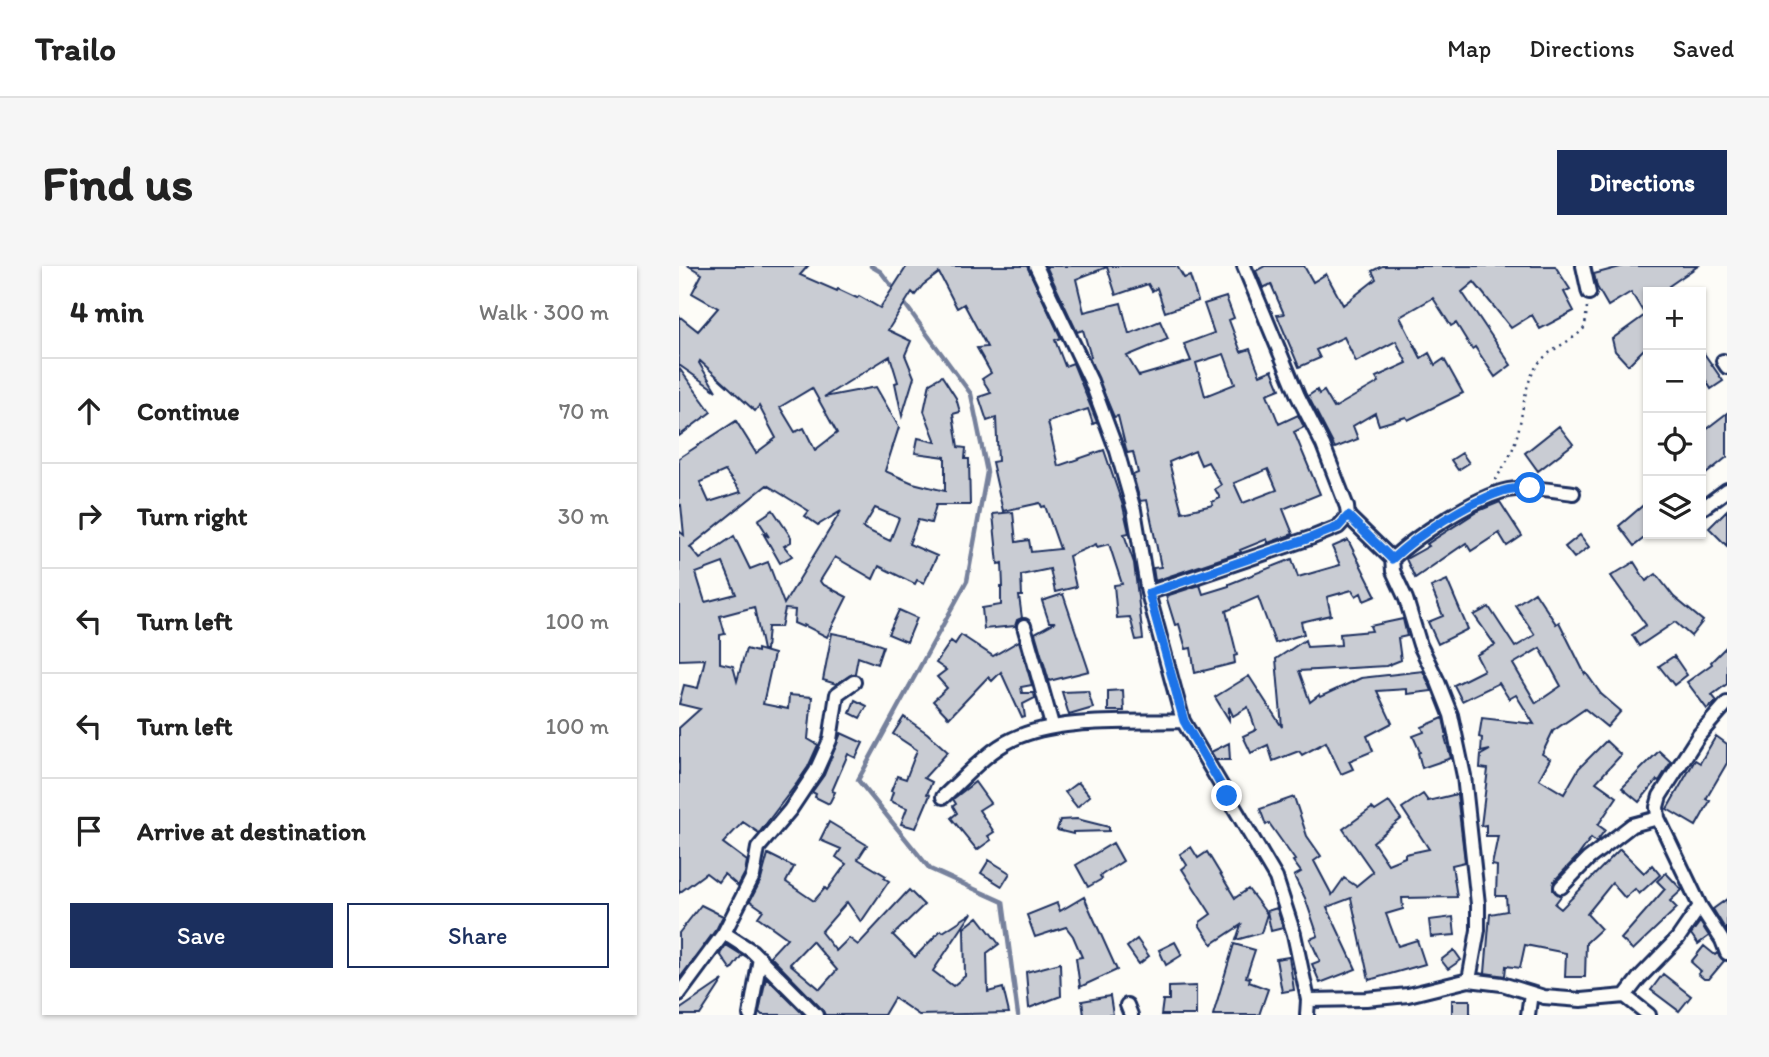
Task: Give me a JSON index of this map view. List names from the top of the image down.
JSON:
{
  "page": {
    "header": "Trailo",
    "nav": ["Map", "Directions", "Saved"],
    "buttons": [
      "Directions",
      ["Save", "Share"]
    ],
    "title": "Find us",
    "heading": ["4 min", "Walk · 300 m"],
    "map_buttons": ["+", "−"],
    "list": [
      ["Continue", "70 m"],
      ["Turn right", "30 m"],
      ["Turn left", "100 m"],
      ["Turn left", "100 m"],
      "Arrive at destination"
    ]
  }
}
